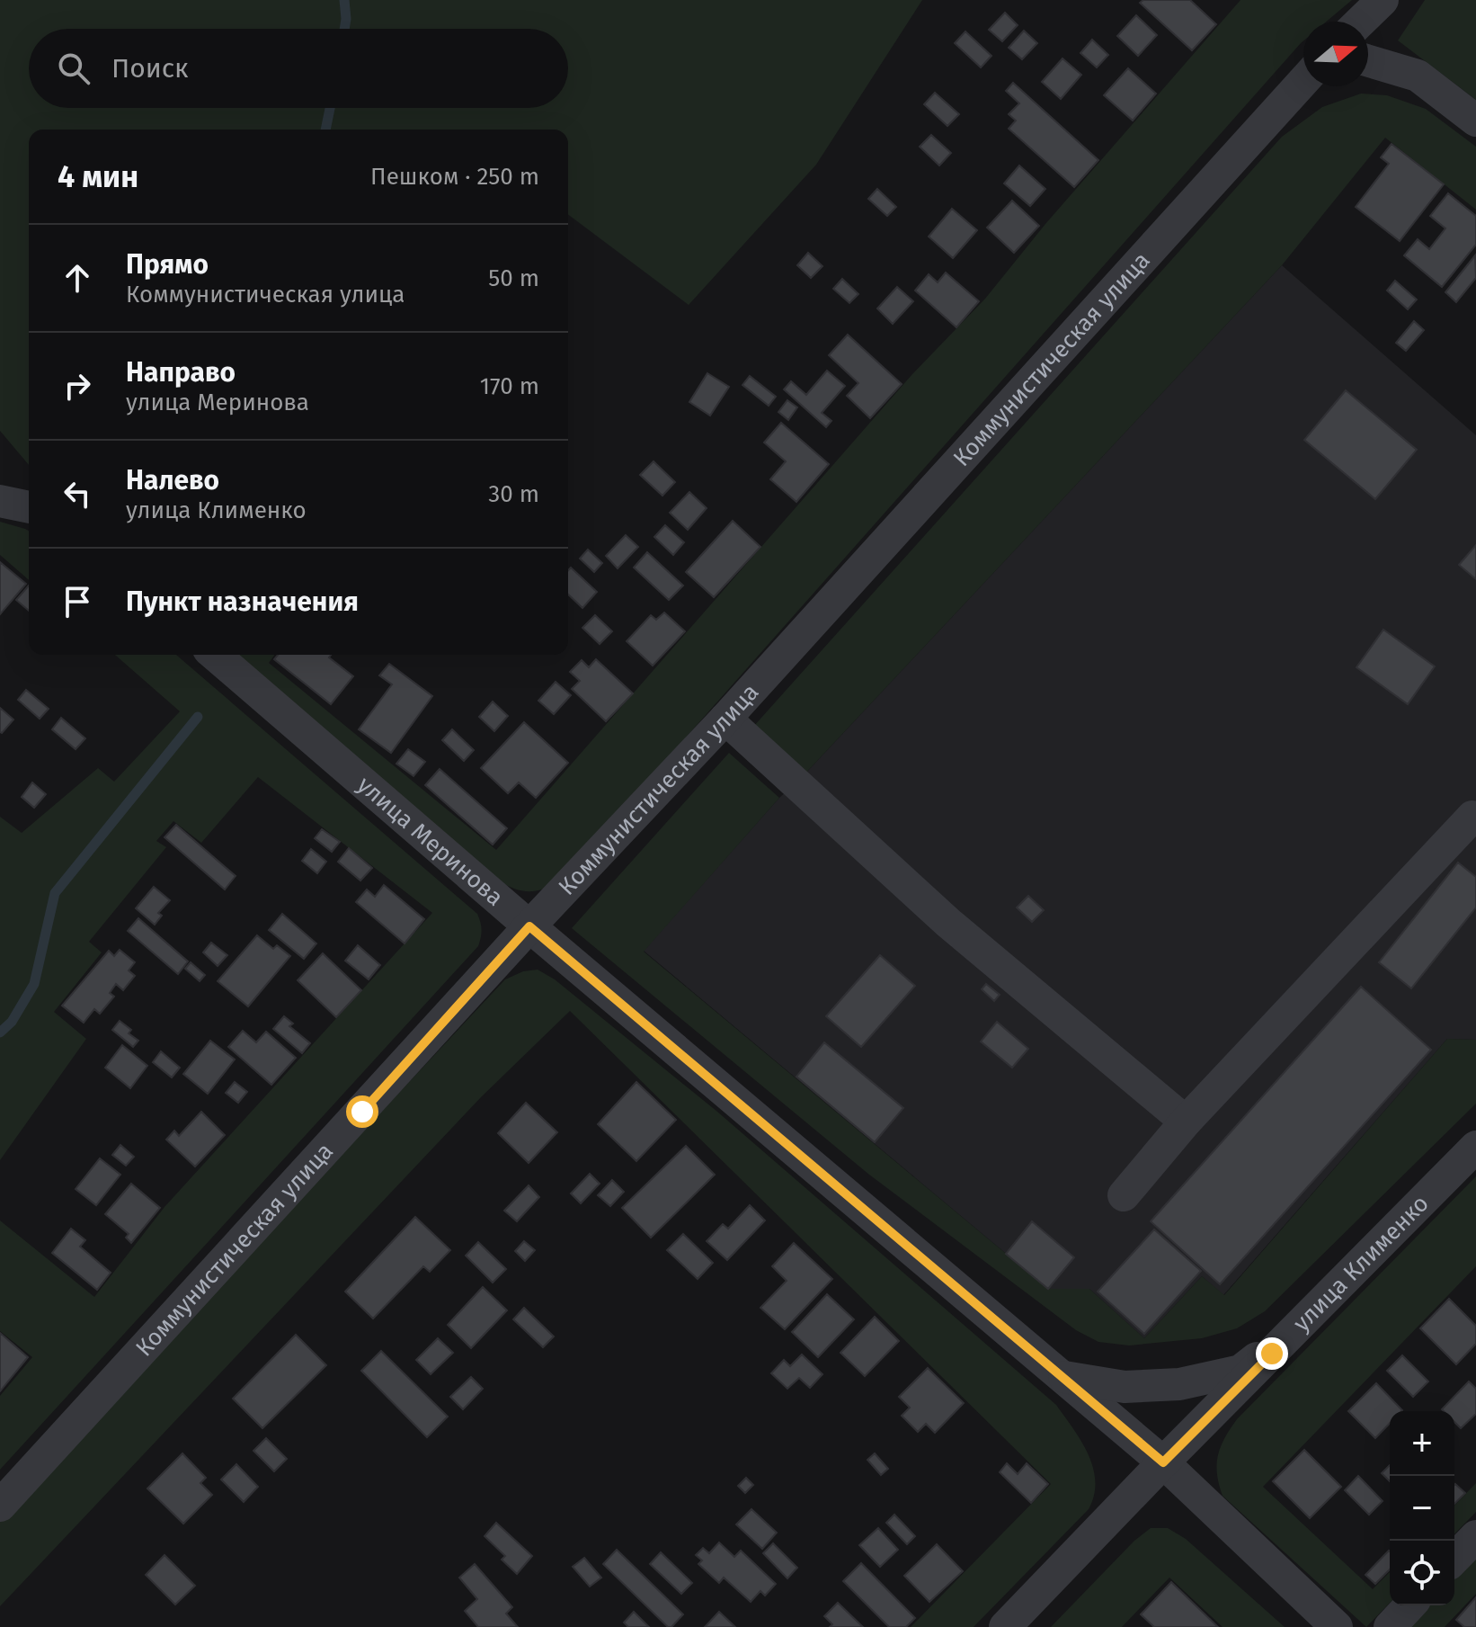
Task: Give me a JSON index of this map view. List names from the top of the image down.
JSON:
{
  "streets": {
    "street": ["Коммунистическая улица", "улица Меринова", "улица Клименко"]
  },
  "crossings": [
    ["Коммунистическая улица", "улица Меринова"],
    ["улица Меринова", "улица Клименко"]
  ],
  "north": "right",
  "page": {
    "search": "Поиск",
    "heading": ["4 мин", "Пешком · 250 m"],
    "list": [
      ["Прямо", "Коммунистическая улица", "50 m"],
      ["Направо", "улица Меринова", "170 m"],
      ["Налево", "улица Клименко", "30 m"],
      "Пункт назначения"
    ],
    "map_buttons": ["+", "−"]
  }
}
